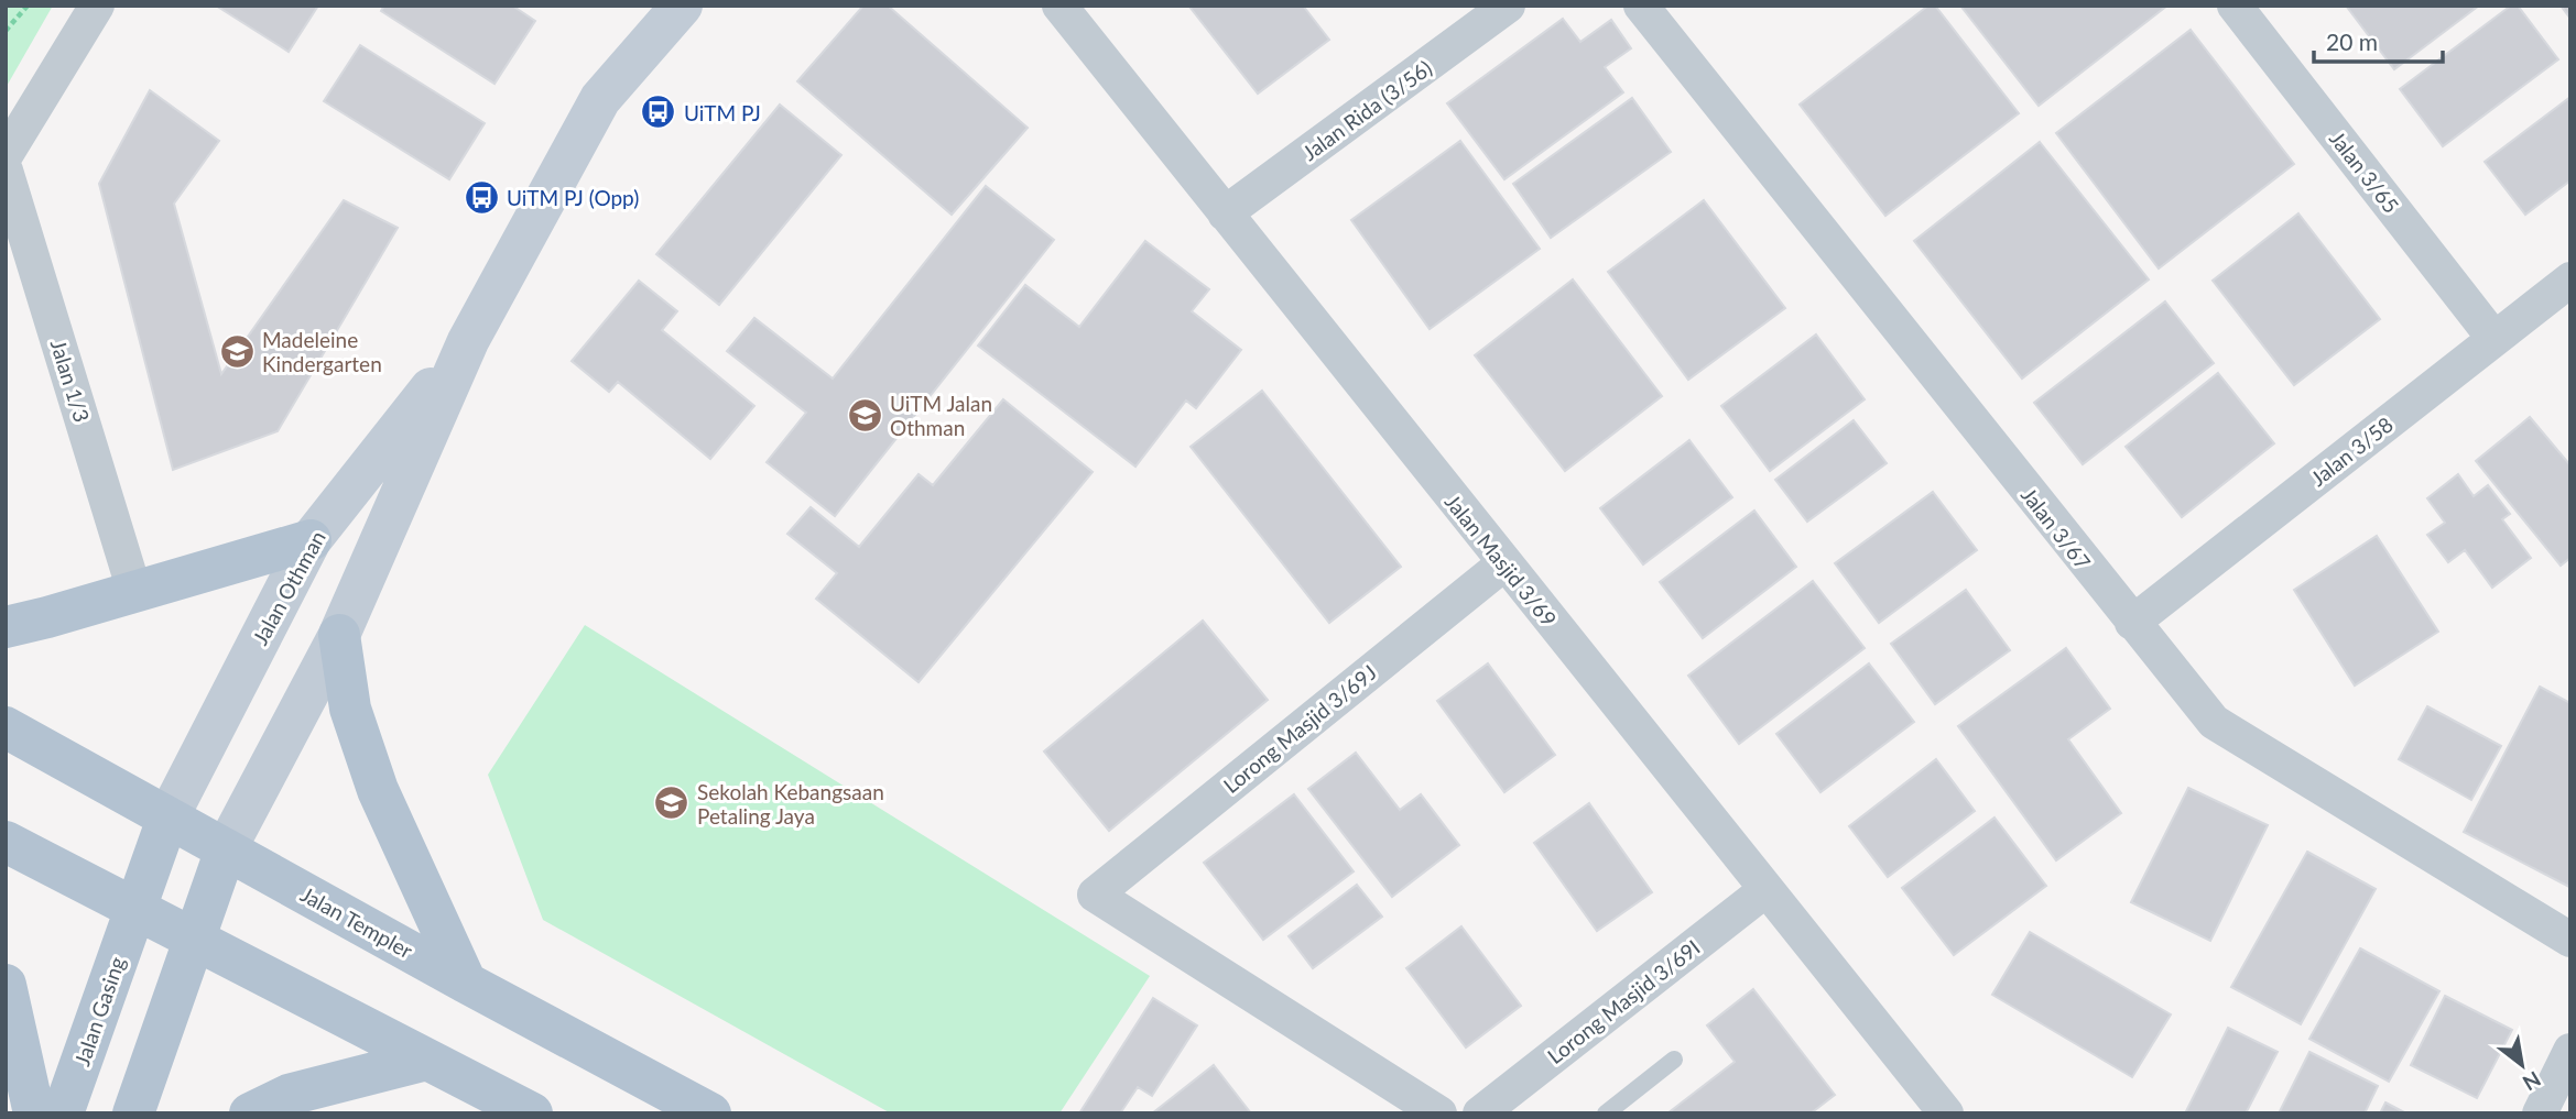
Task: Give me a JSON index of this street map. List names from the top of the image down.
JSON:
{
  "streets": {
    "main road": ["Jalan Othman", "Jalan Templer", "Jalan Gasing"],
    "street": [
      "Jalan Rida (3/56)",
      "Jalan 3/65",
      "Jalan 1/3",
      "Jalan 3/58",
      "Jalan 3/67",
      "Jalan Masjid 3/69",
      "Lorong Masjid 3/69J",
      "Lorong Masjid 3/69I"
    ]
  },
  "crossings": [
    ["Jalan Rida (3/56)", "Jalan Masjid 3/69"],
    ["Jalan 3/65", "Jalan 3/58"],
    ["Jalan 3/58", "Jalan 3/67"],
    ["Jalan Masjid 3/69", "Lorong Masjid 3/69J"],
    ["Jalan Masjid 3/69", "Lorong Masjid 3/69I"],
    ["Jalan Othman", "Jalan Templer"],
    ["Jalan Othman", "Jalan Gasing"],
    ["Jalan Templer", "Jalan Gasing"]
  ],
  "places": {
    "bus stop": ["UiTM PJ", "UiTM PJ (Opp)"],
    "school or university": ["Madeleine Kindergarten", "UiTM Jalan Othman", "Sekolah Kebangsaan Petaling Jaya"]
  },
  "scale_bar": "20 m",
  "north": "bottom right"
}
